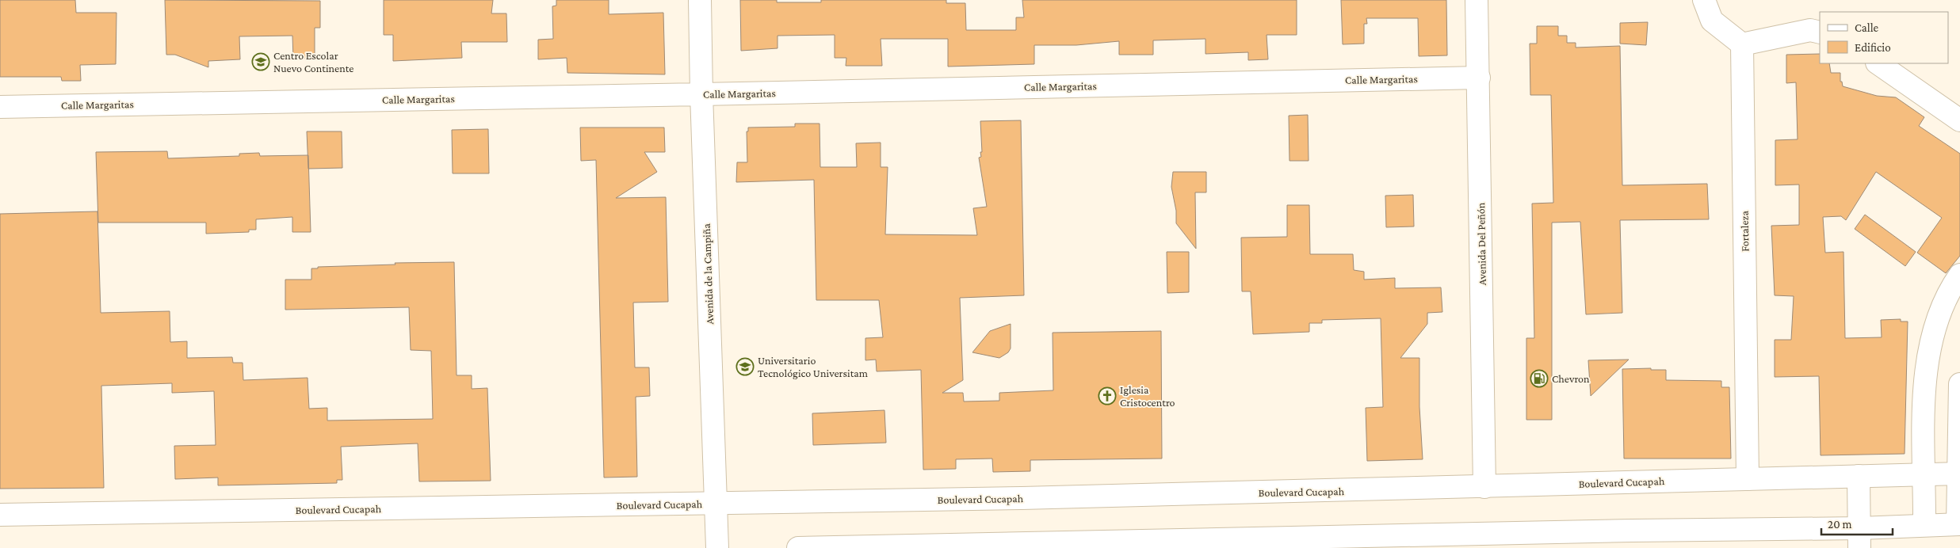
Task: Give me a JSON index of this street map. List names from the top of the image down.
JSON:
{
  "streets": {
    "street": [
      "Calle Margaritas",
      "Fortaleza",
      "Avenida Del Peñón",
      "Avenida de la Campiña",
      "Boulevard Cucapah"
    ]
  },
  "crossings": [
    ["Calle Margaritas", "Avenida Del Peñón"],
    ["Calle Margaritas", "Avenida de la Campiña"],
    ["Fortaleza", "Boulevard Cucapah"],
    ["Avenida Del Peñón", "Boulevard Cucapah"],
    ["Avenida de la Campiña", "Boulevard Cucapah"]
  ],
  "places": {
    "school or university": ["Centro Escolar Nuevo Continente", "Universitario Tecnológico Universitam"],
    "fuel station": ["Chevron"],
    "church": ["Iglesia Cristocentro"]
  },
  "legend": ["Calle", "Edificio"],
  "scale_bar": "20 m"
}
